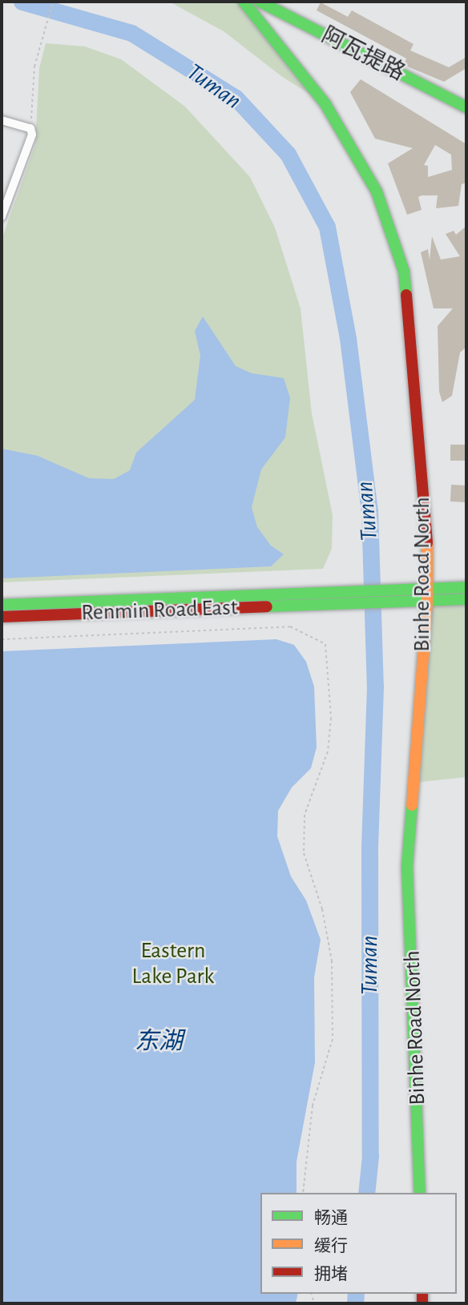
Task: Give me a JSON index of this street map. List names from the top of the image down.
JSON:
{
  "streets": {
    "main road": ["阿瓦提路", "Binhe Road North", "Renmin Road East"]
  },
  "water": ["Tuman", "东湖"],
  "parks": ["Eastern Lake Park"],
  "legend": ["畅通", "缓行", "拥堵"]
}
